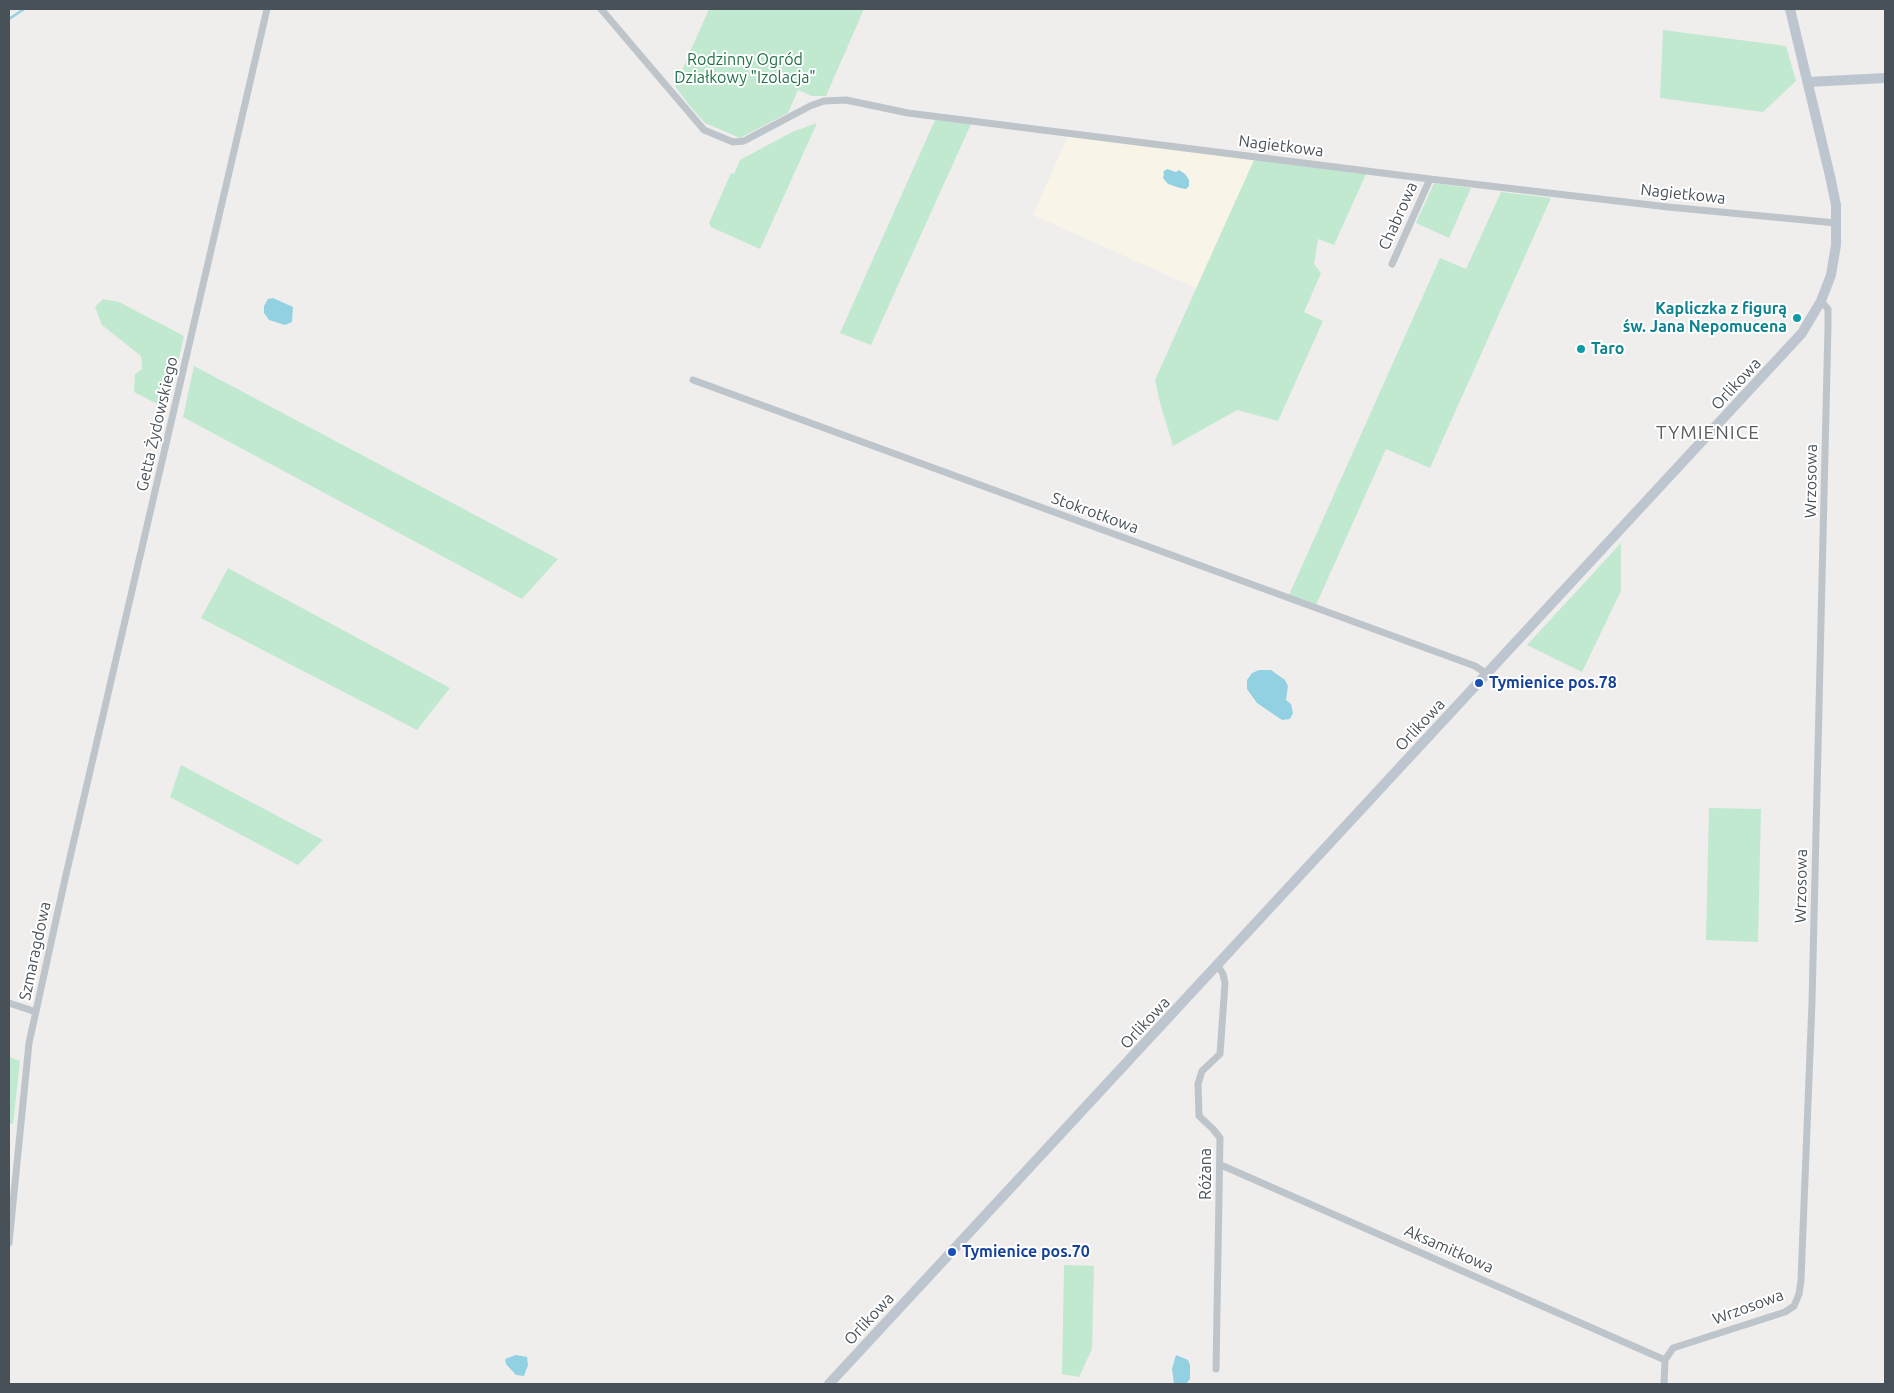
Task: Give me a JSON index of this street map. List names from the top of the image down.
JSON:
{
  "streets": {
    "street": [
      "Nagietkowa",
      "Chabrowa",
      "Orlikowa",
      "Getta Żydowskiego",
      "Wrzosowa",
      "Stokrotkowa",
      "Szmaragdowa",
      "Różana",
      "Aksamitkowa"
    ]
  },
  "crossings": [
    ["Nagietkowa", "Chabrowa"],
    ["Nagietkowa", "Orlikowa"],
    ["Orlikowa", "Wrzosowa"],
    ["Orlikowa", "Stokrotkowa"],
    ["Orlikowa", "Różana"],
    ["Getta Żydowskiego", "Szmaragdowa"],
    ["Wrzosowa", "Aksamitkowa"],
    ["Różana", "Aksamitkowa"]
  ],
  "districts": ["TYMIENICE"],
  "parks": ["Rodzinny Ogród Działkowy \"Izolacja\""],
  "places": [
    "Kapliczka z figurą św. Jana Nepomucena",
    "Taro",
    "Tymienice pos.78",
    "Tymienice pos.70"
  ]
}
